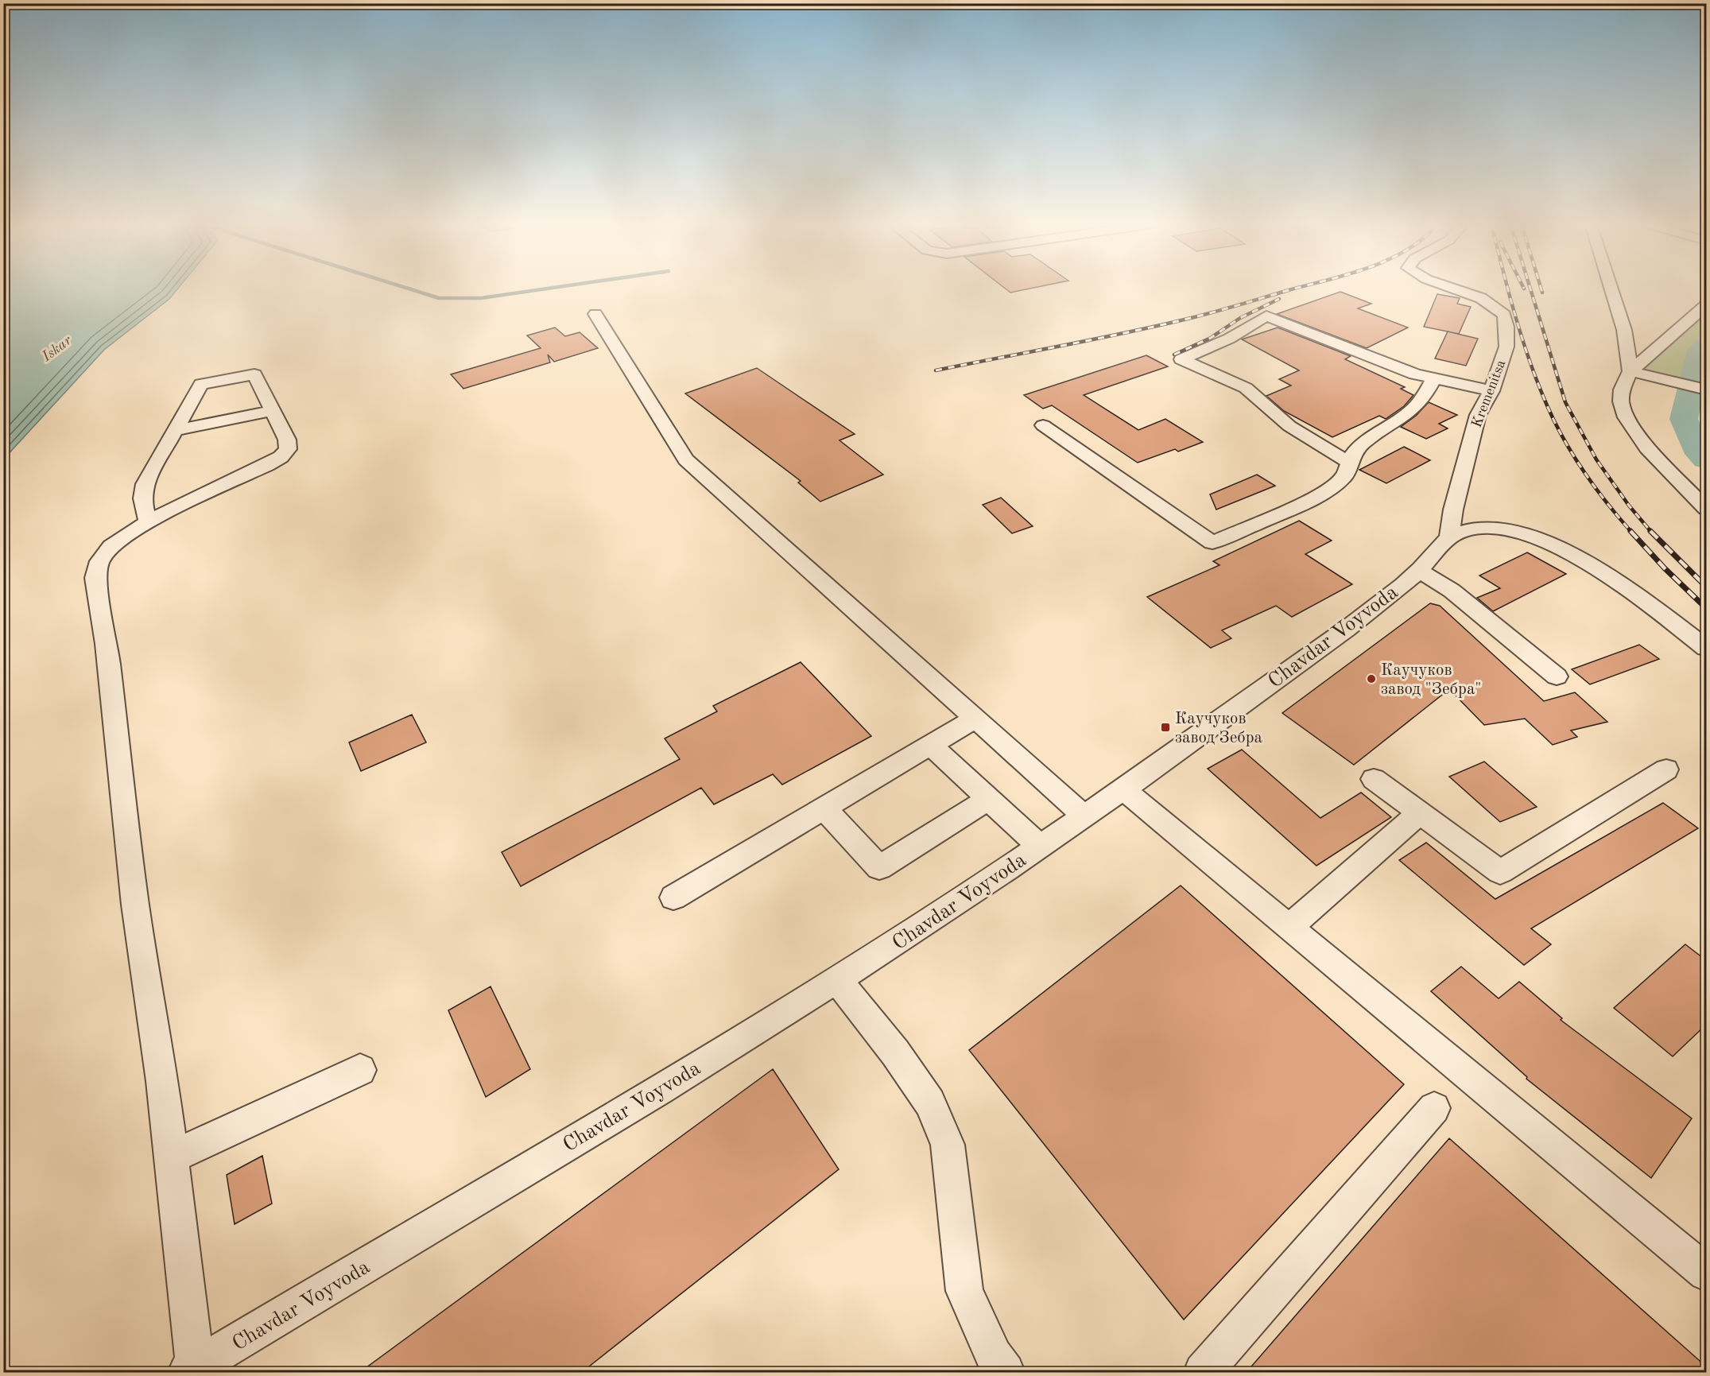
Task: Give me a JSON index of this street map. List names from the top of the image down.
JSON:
{
  "streets": {
    "street": ["Kremenitsa", "Chavdar Voyvoda"]
  },
  "crossings": [
    ["Kremenitsa", "Chavdar Voyvoda"]
  ],
  "water": ["Iskar"],
  "places": {
    "other": ["Каучуков завод \"Зебра\""],
    "transit": ["Каучуков завод Зебра"]
  }
}
